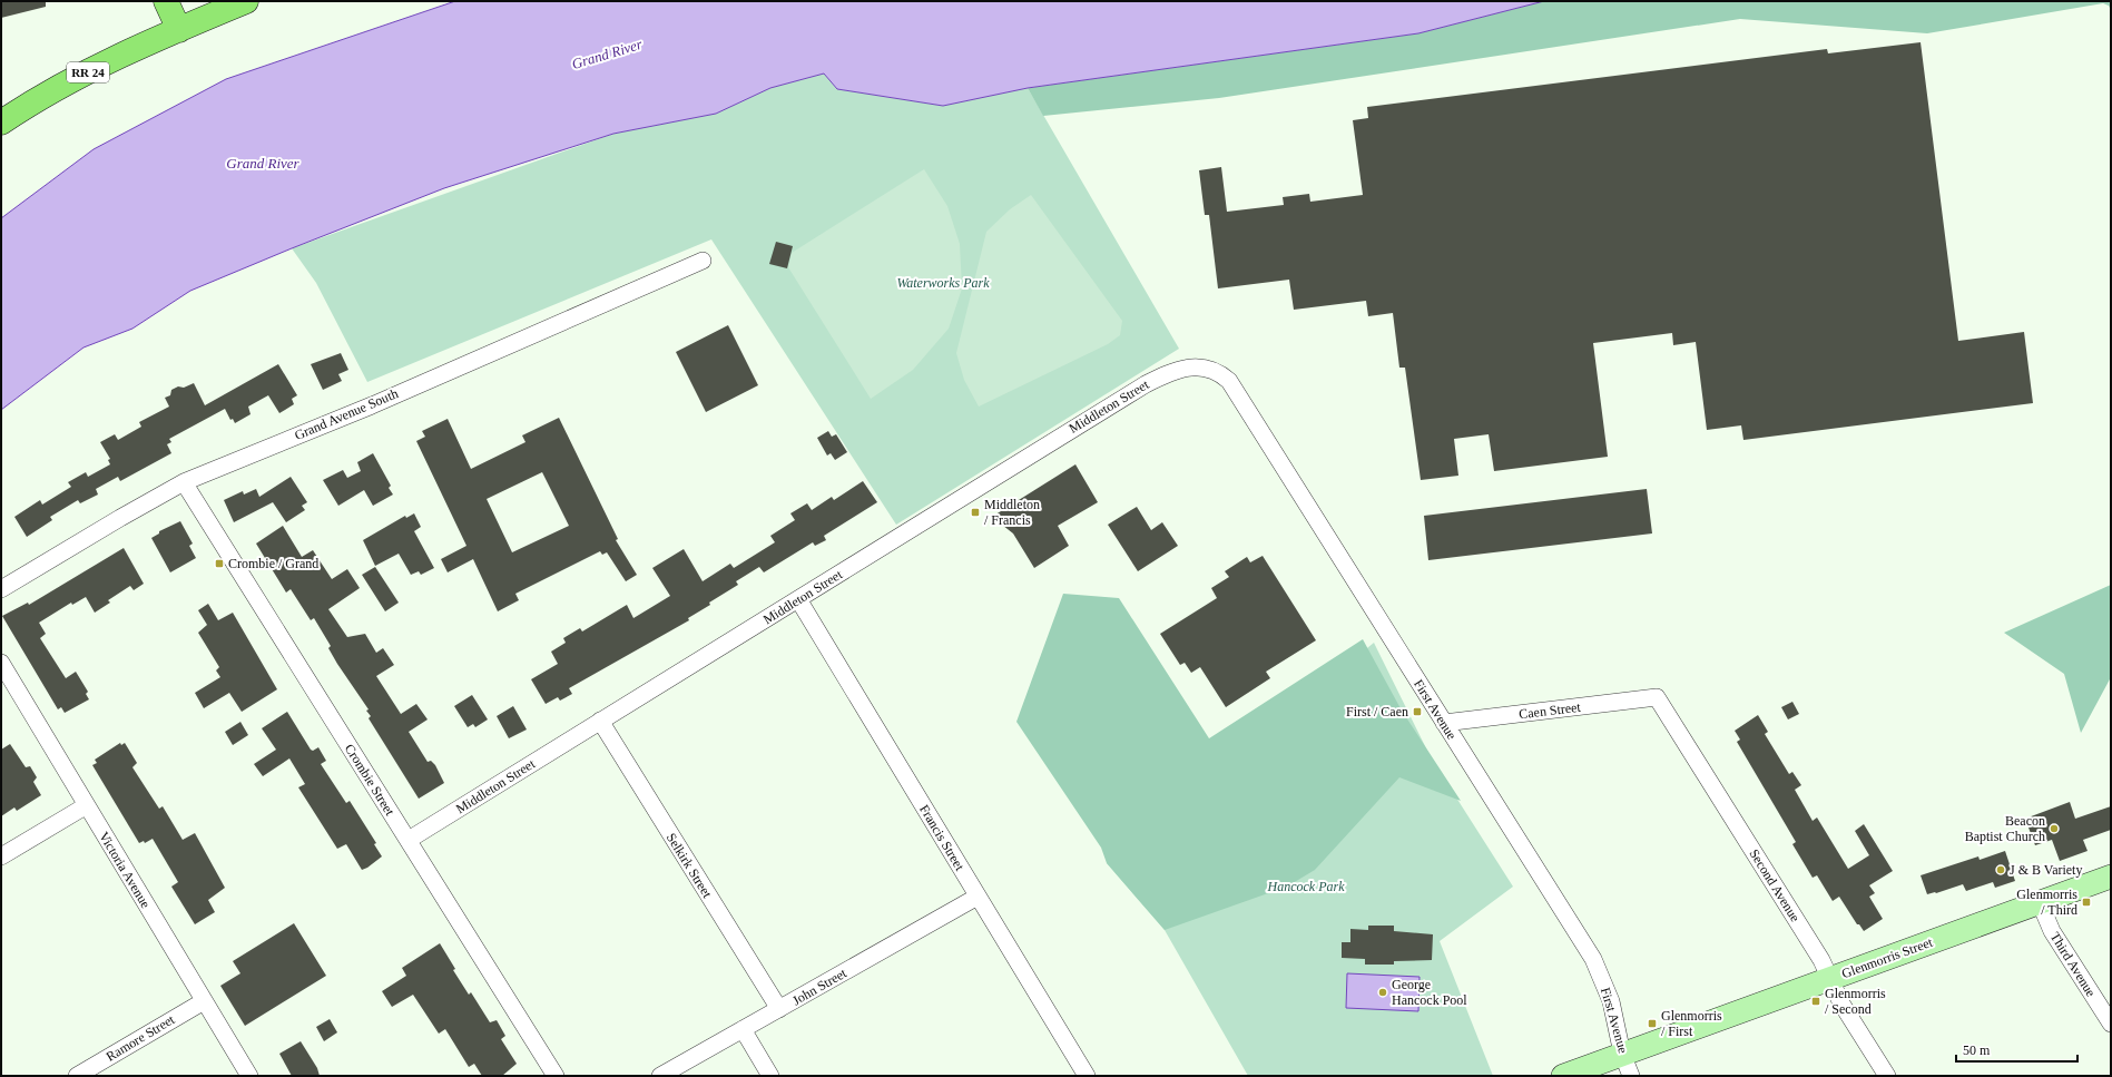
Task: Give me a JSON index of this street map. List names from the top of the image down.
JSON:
{
  "streets": {
    "main road": ["RR 24"],
    "street": [
      "Middleton Street",
      "Grand Avenue South",
      "First Avenue",
      "Caen Street",
      "Crombie Street",
      "Francis Street",
      "Selkirk Street",
      "Victoria Avenue",
      "Second Avenue",
      "Glenmorris Street",
      "Third Avenue",
      "John Street",
      "Ramore Street"
    ]
  },
  "crossings": [
    ["Middleton Street", "First Avenue"],
    ["Middleton Street", "Crombie Street"],
    ["Middleton Street", "Francis Street"],
    ["Middleton Street", "Selkirk Street"],
    ["Grand Avenue South", "Crombie Street"],
    ["First Avenue", "Caen Street"],
    ["First Avenue", "Glenmorris Street"],
    ["Caen Street", "Second Avenue"],
    ["Francis Street", "John Street"],
    ["Selkirk Street", "John Street"],
    ["Victoria Avenue", "Ramore Street"],
    ["Second Avenue", "Glenmorris Street"],
    ["Glenmorris Street", "Third Avenue"]
  ],
  "water": ["Grand River"],
  "parks": ["Waterworks Park", "Hancock Park"],
  "places": {
    "transit": [
      "Middleton / Francis",
      "Crombie / Grand",
      "First / Caen",
      "Glenmorris / Third",
      "Glenmorris / Second",
      "Glenmorris / First"
    ],
    "other": ["Beacon Baptist Church", "J & B Variety", "George Hancock Pool"]
  },
  "scale_bar": "50 m"
}
